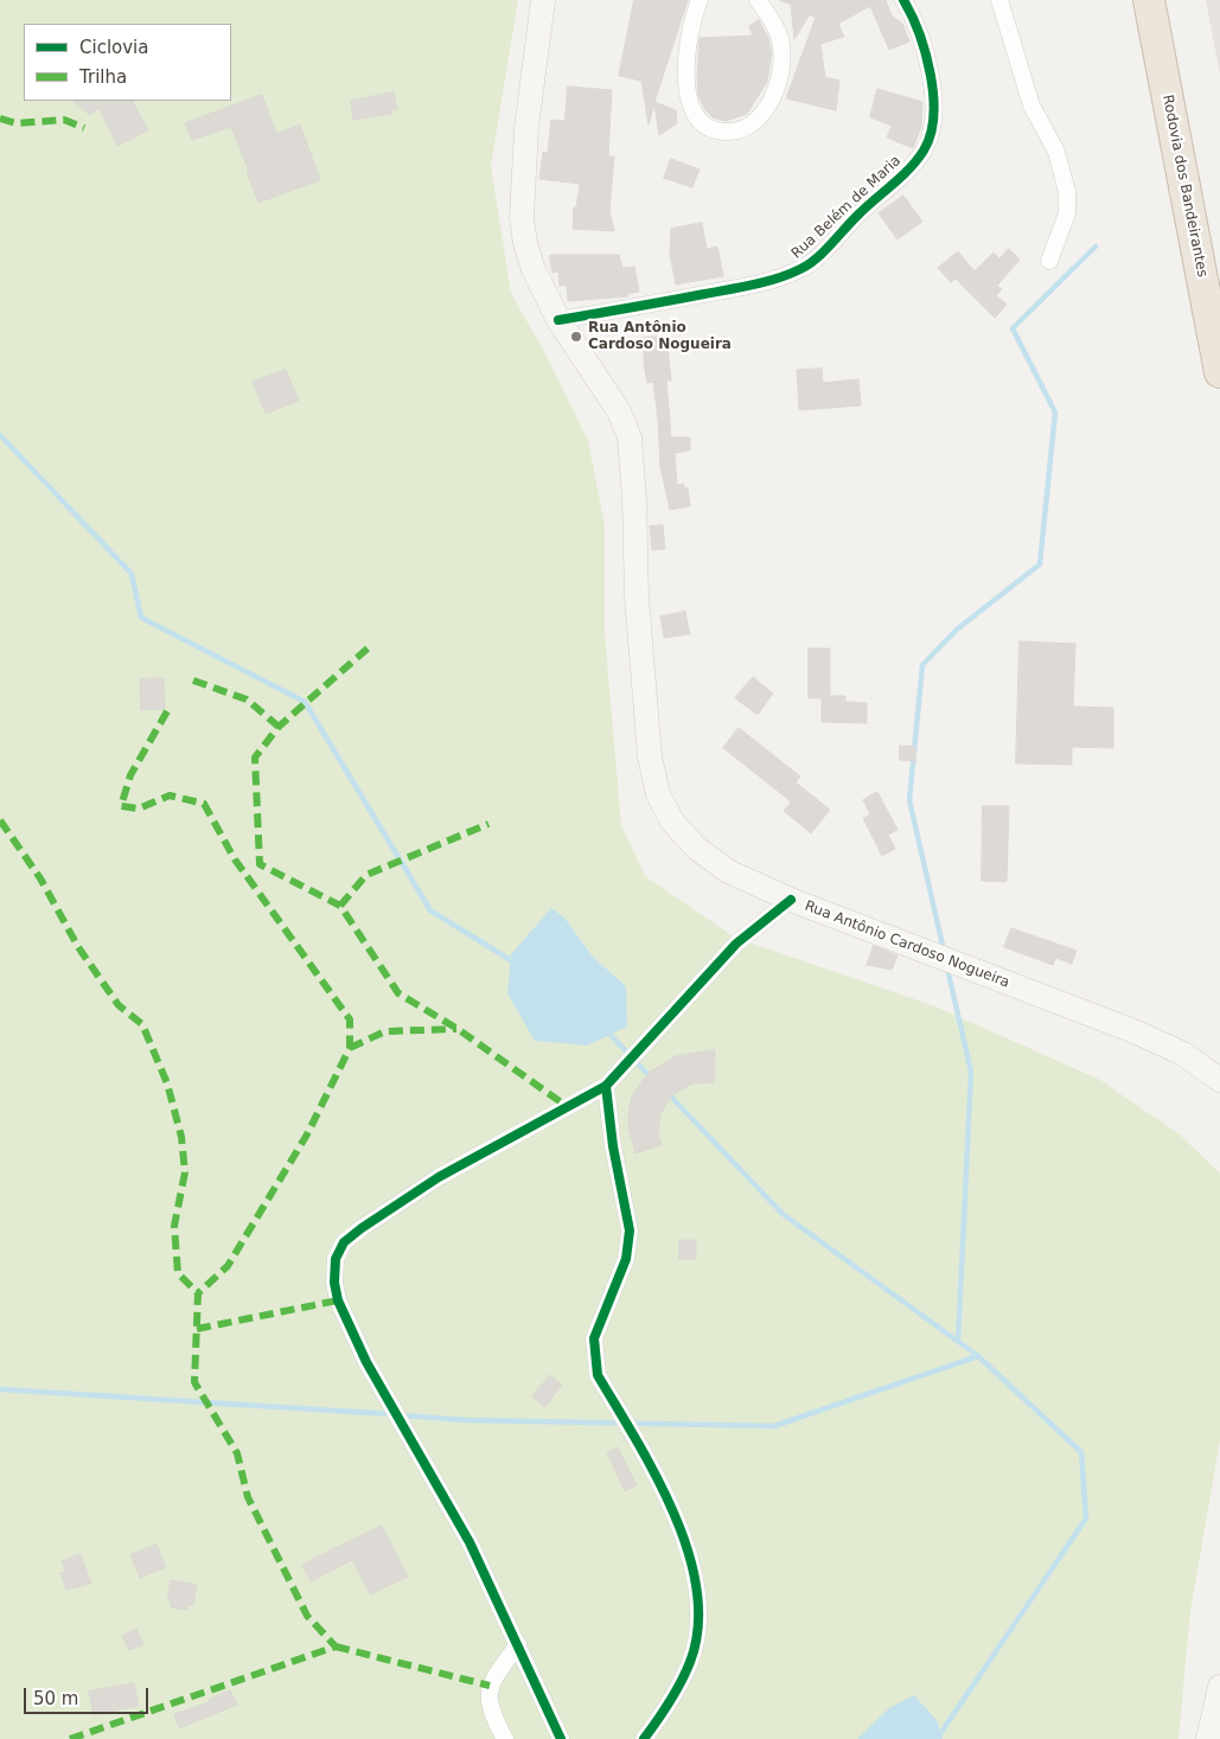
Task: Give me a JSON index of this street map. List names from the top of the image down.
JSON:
{
  "streets": {
    "highway": ["Rodovia dos Bandeirantes"],
    "main road": ["Rua Antônio Cardoso Nogueira"],
    "street": ["Rua Belém de Maria"]
  },
  "crossings": [
    ["Rua Belém de Maria", "Rua Antônio Cardoso Nogueira"]
  ],
  "places": ["Rua Antônio Cardoso Nogueira"],
  "legend": ["Ciclovia", "Trilha"],
  "scale_bar": "50 m"
}
